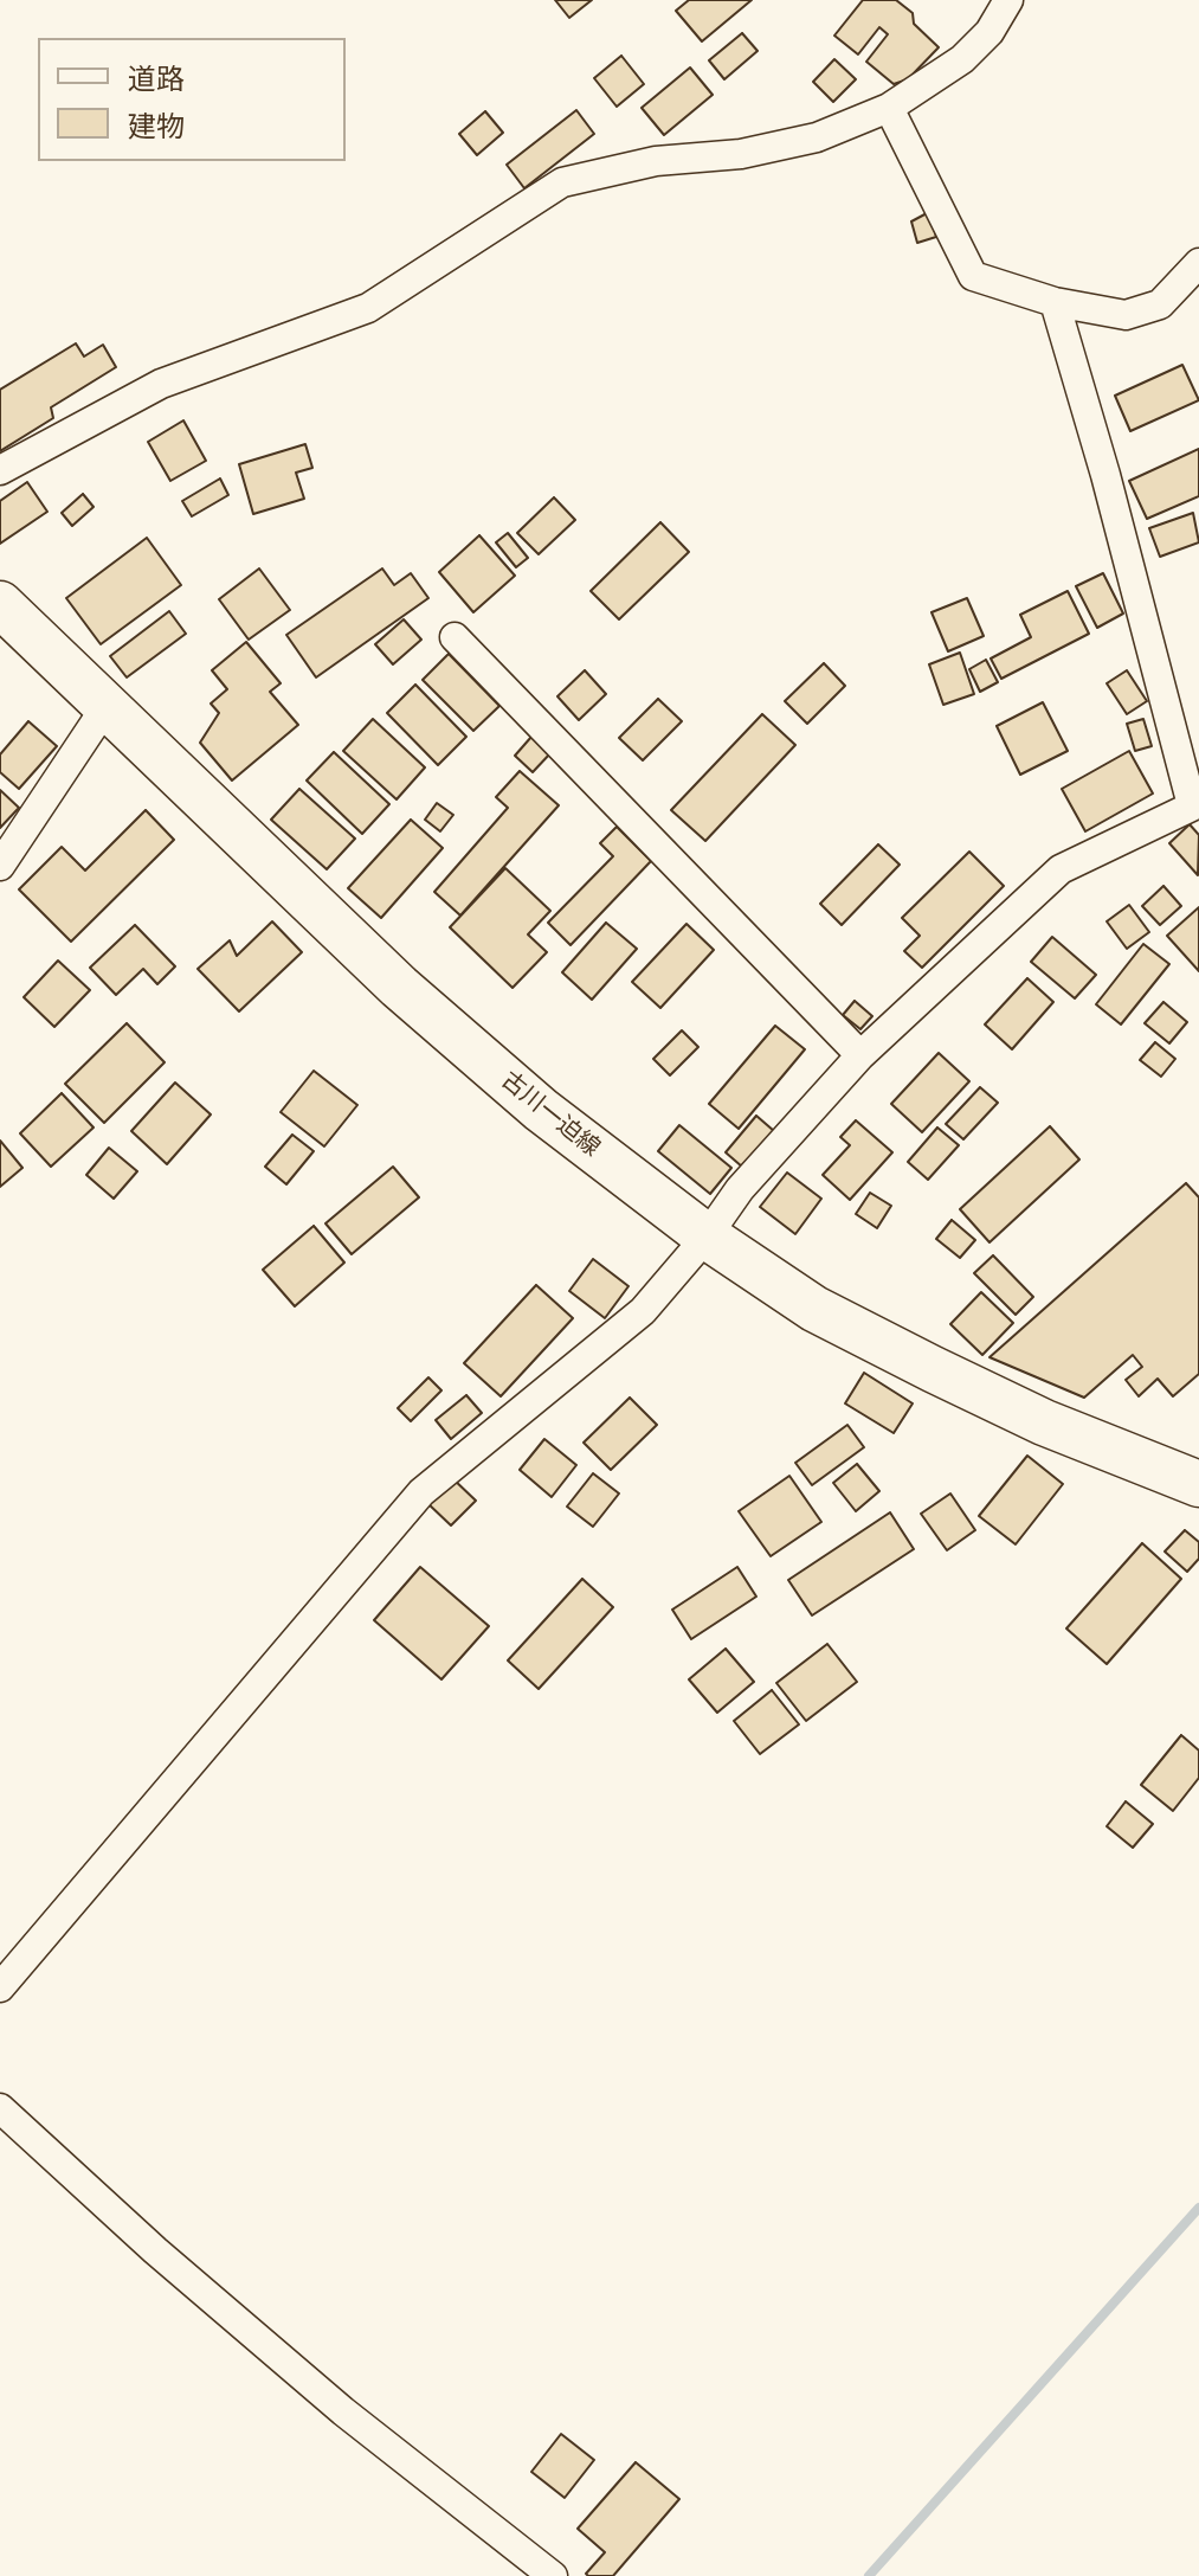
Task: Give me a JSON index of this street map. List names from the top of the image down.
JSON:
{
  "streets": {
    "main road": ["古川一迫線"]
  },
  "legend": ["道路", "建物"]
}
